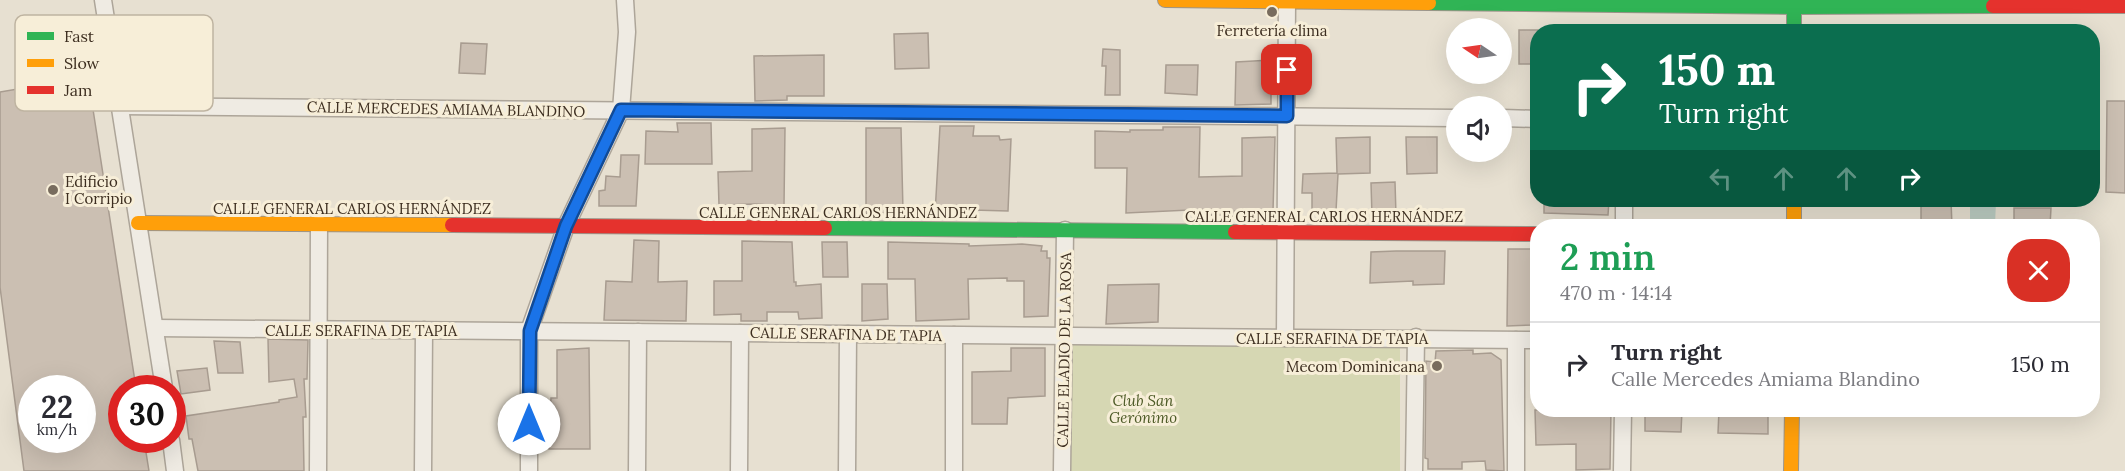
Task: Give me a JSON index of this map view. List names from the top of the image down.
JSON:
{
  "streets": {
    "street": [
      "CALLE MERCEDES AMIAMA BLANDINO",
      "CALLE GENERAL CARLOS HERNÁNDEZ",
      "CALLE SERAFINA DE TAPIA",
      "CALLE ELADIO DE LA ROSA"
    ]
  },
  "crossings": [
    ["CALLE GENERAL CARLOS HERNÁNDEZ", "CALLE ELADIO DE LA ROSA"],
    ["CALLE SERAFINA DE TAPIA", "CALLE ELADIO DE LA ROSA"]
  ],
  "parks": ["Club San Gerónimo"],
  "places": ["Ferretería clima", "Edificio I Corripio", "Mecom Dominicana"],
  "legend": ["Fast", "Slow", "Jam"],
  "north": "left",
  "page": {
    "turn": ["150 m", "Turn right"],
    "heading": ["2 min", "470 m · 14:14"],
    "list": [
      {
        "name": "Turn right",
        "note": "Calle Mercedes Amiama Blandino",
        "value": "150 m"
      }
    ],
    "speed": "22 km/h",
    "limit": "30"
  }
}
